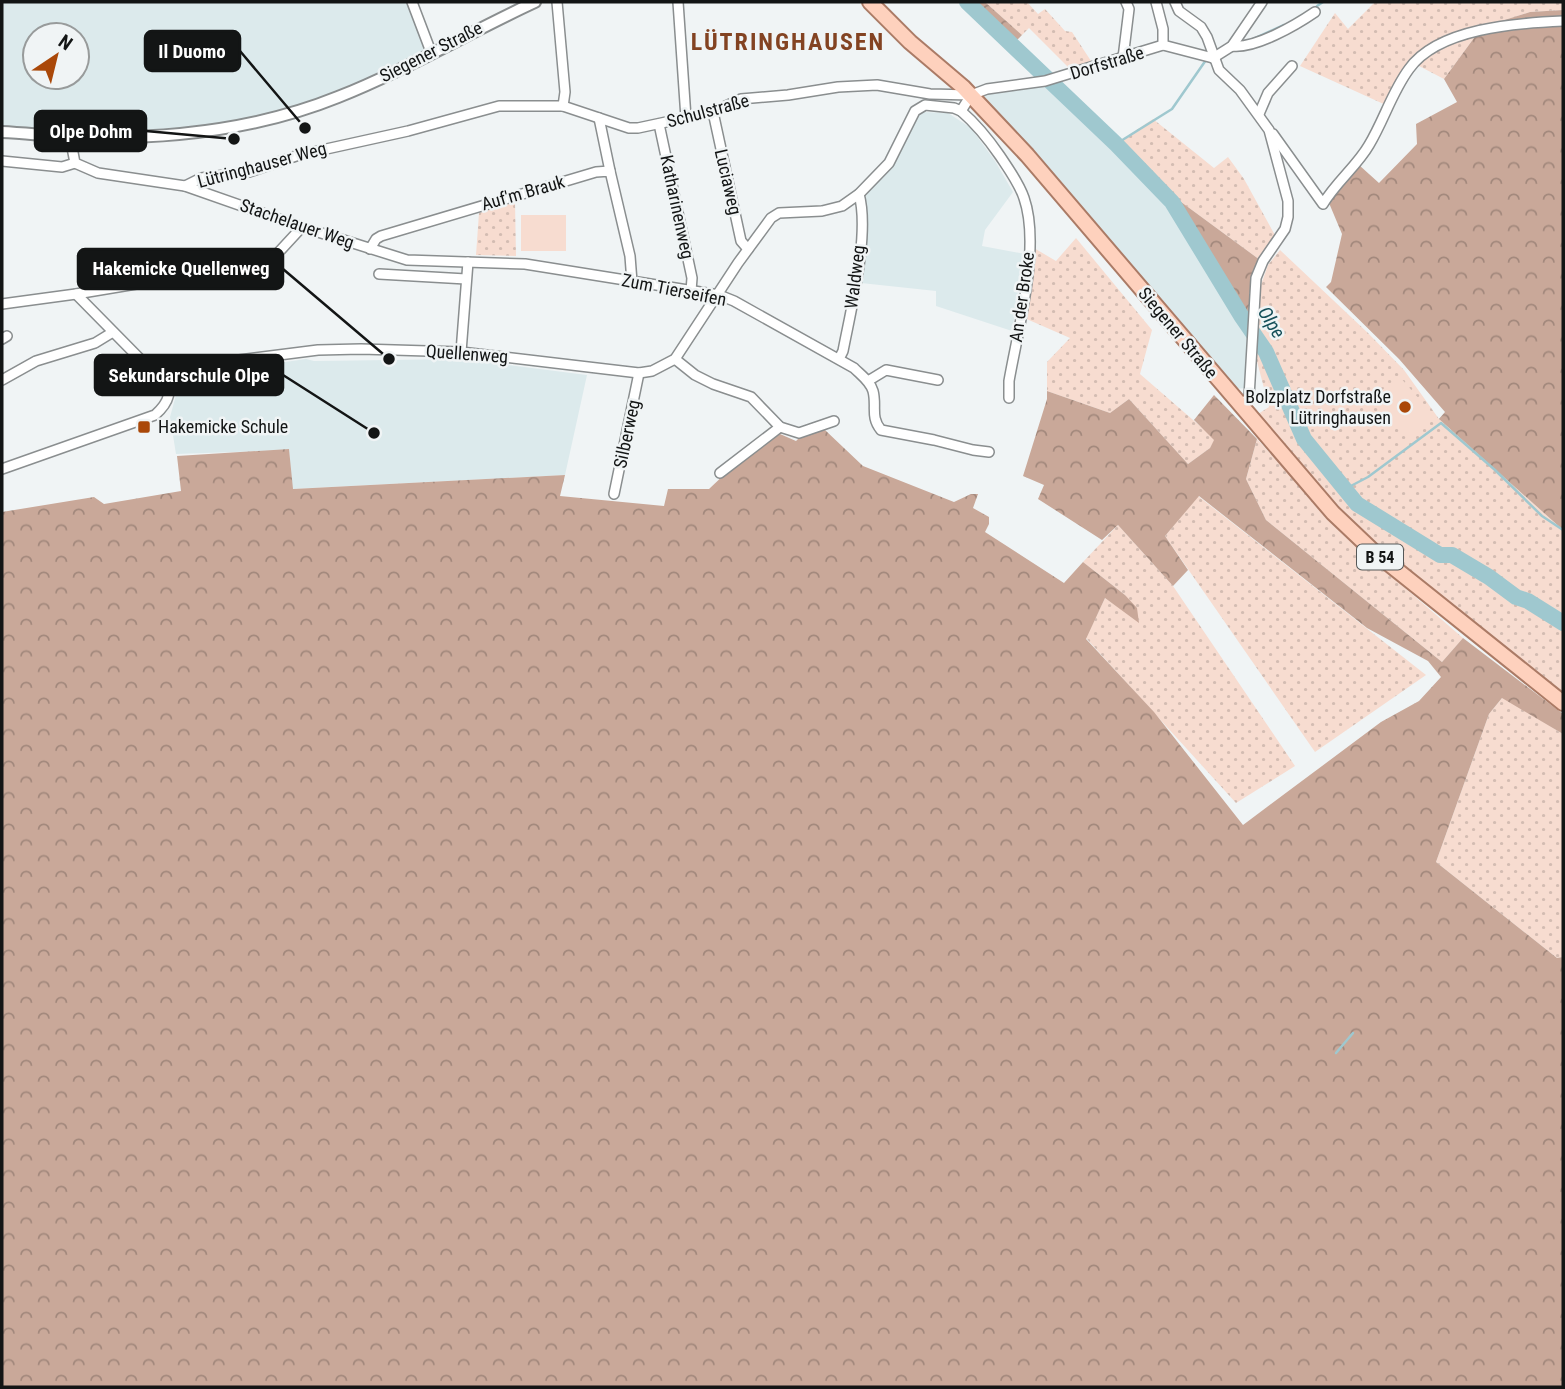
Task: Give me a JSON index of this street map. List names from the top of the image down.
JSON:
{
  "streets": {
    "main road": ["Siegener Straße", "B 54"],
    "street": [
      "Dorfstraße",
      "Schulstraße",
      "Lütringhauser Weg",
      "Luciaweg",
      "Auf'm Brauk",
      "Katharinenweg",
      "Stachelauer Weg",
      "Waldweg",
      "Zum Tierseifen",
      "An der Broke",
      "Quellenweg",
      "Silberweg"
    ]
  },
  "crossings": [
    ["Siegener Straße", "Dorfstraße"],
    ["Siegener Straße", "Schulstraße"],
    ["Dorfstraße", "Schulstraße"],
    ["Schulstraße", "Lütringhauser Weg"],
    ["Schulstraße", "Luciaweg"],
    ["Schulstraße", "Katharinenweg"],
    ["Lütringhauser Weg", "Stachelauer Weg"],
    ["Auf'm Brauk", "Stachelauer Weg"],
    ["Katharinenweg", "Zum Tierseifen"],
    ["Stachelauer Weg", "Zum Tierseifen"],
    ["Waldweg", "Zum Tierseifen"],
    ["Quellenweg", "Silberweg"]
  ],
  "districts": ["LÜTRINGHAUSEN"],
  "water": ["Olpe"],
  "places": {
    "other": [
      "Il Duomo",
      "Olpe Dohm",
      "Hakemicke Quellenweg",
      "Bolzplatz Dorfstraße Lütringhausen",
      "Sekundarschule Olpe"
    ],
    "transit": ["Hakemicke Schule"]
  },
  "north": "top right"
}
